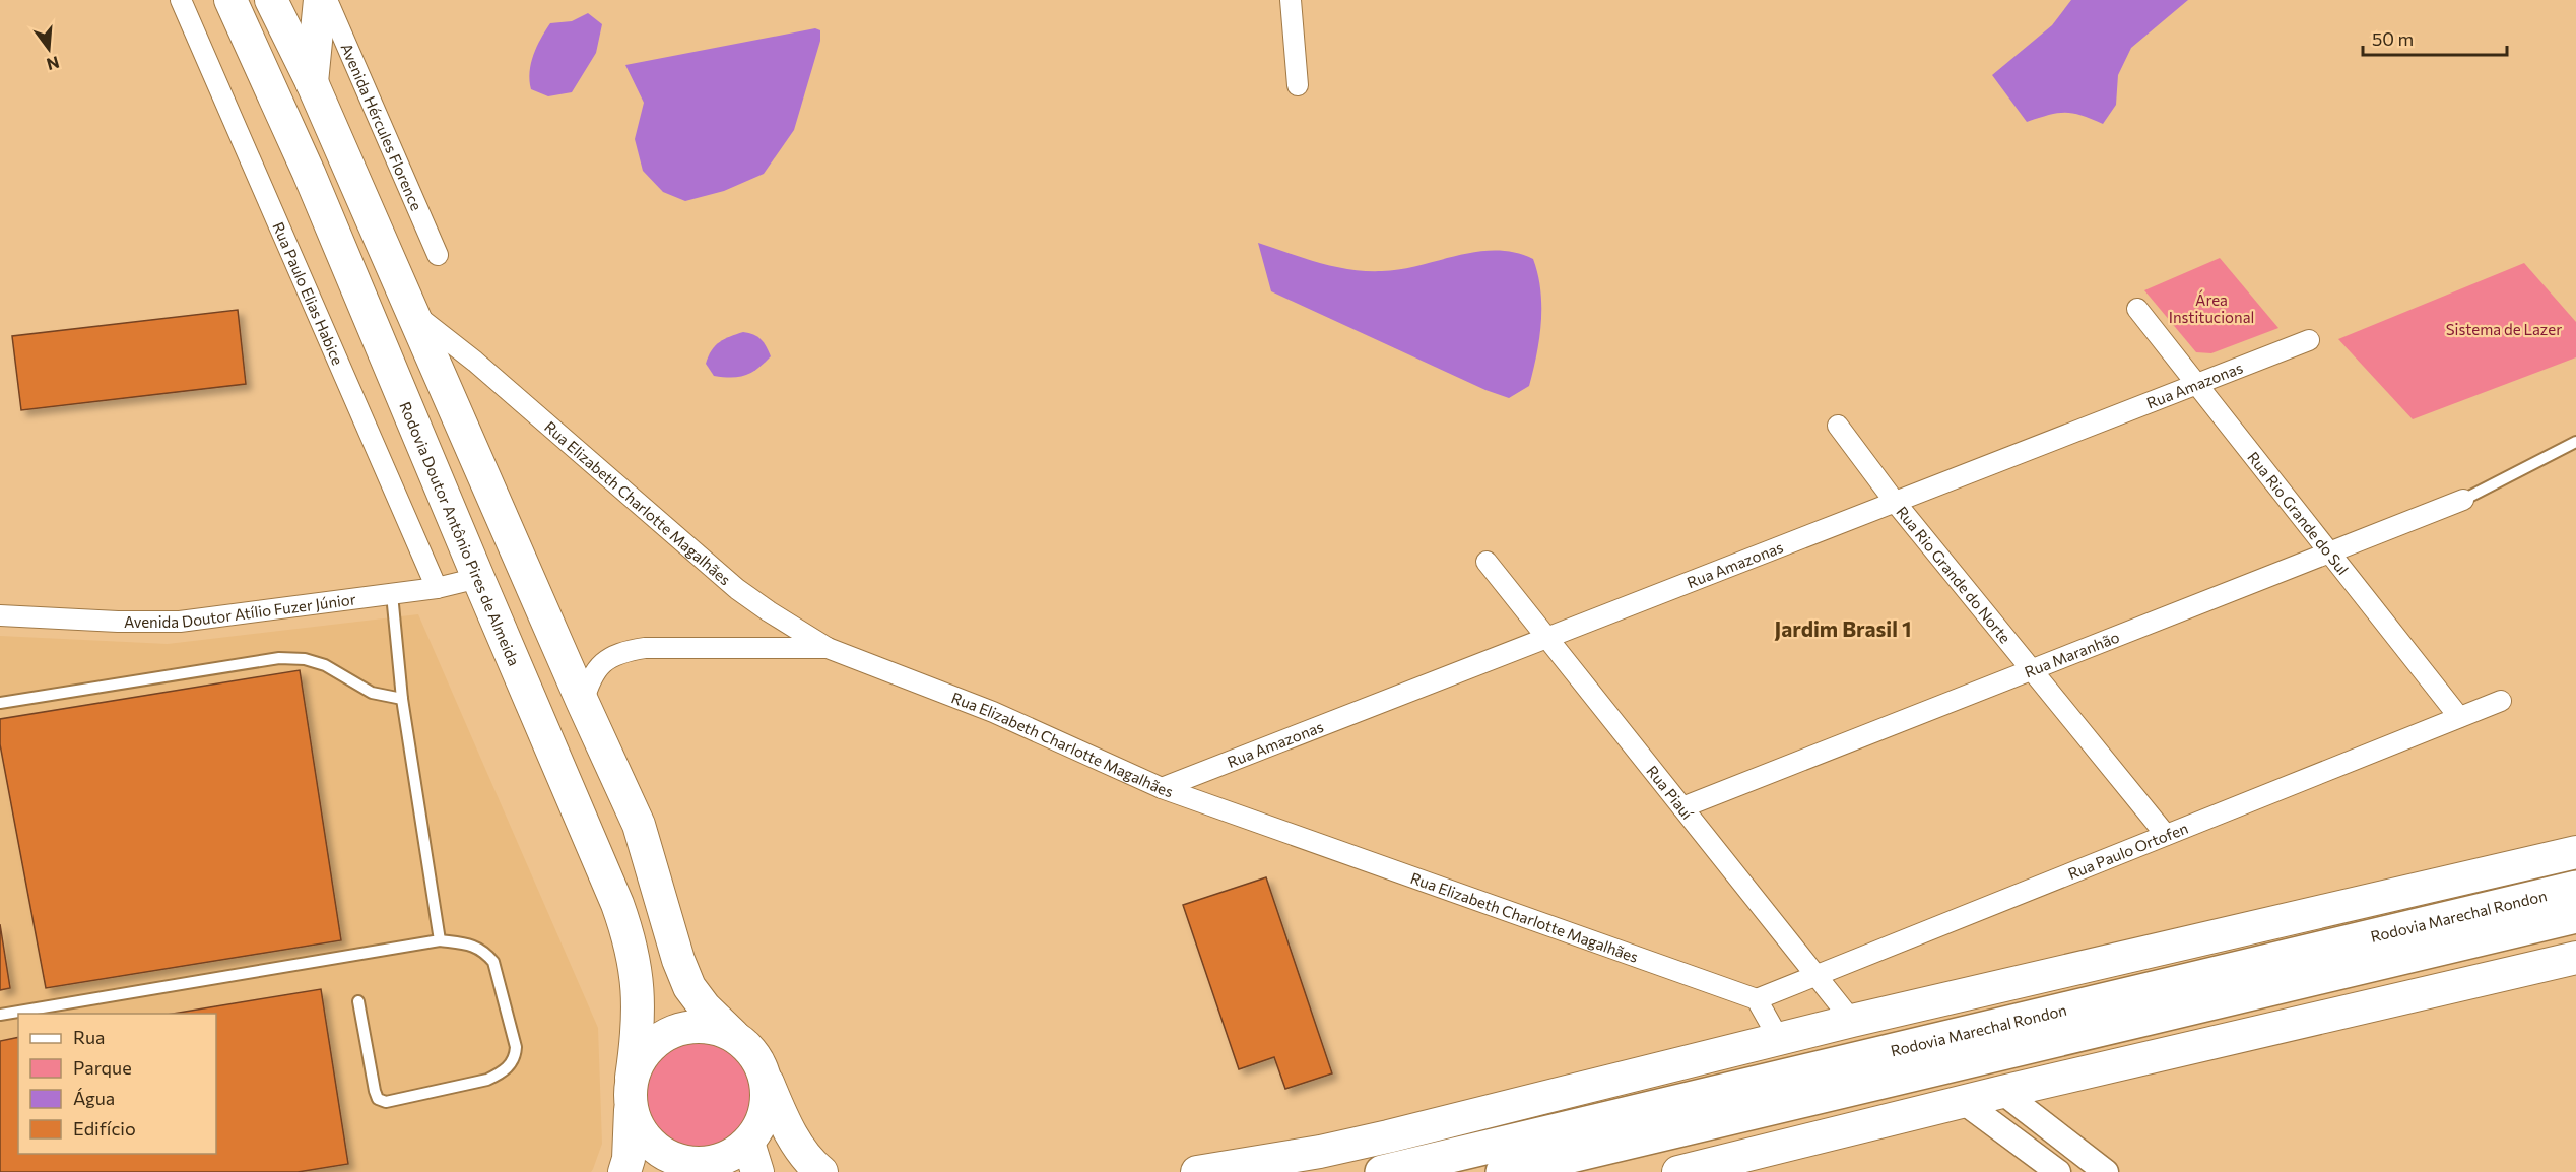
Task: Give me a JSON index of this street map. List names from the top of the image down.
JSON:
{
  "streets": {
    "highway": ["Rodovia Marechal Rondon"],
    "main road": ["Rodovia Doutor Antônio Pires de Almeida"],
    "street": [
      "Avenida Hércules Florence",
      "Rua Paulo Elias Habice",
      "Rua Amazonas",
      "Rua Elizabeth Charlotte Magalhães",
      "Rua Rio Grande do Sul",
      "Rua Rio Grande do Norte",
      "Avenida Doutor Atílio Fuzer Júnior",
      "Rua Maranhão",
      "Rua Piauí",
      "Rua Paulo Ortofen"
    ]
  },
  "crossings": [
    ["Rua Paulo Elias Habice", "Avenida Doutor Atílio Fuzer Júnior"],
    ["Rua Amazonas", "Rua Elizabeth Charlotte Magalhães"],
    ["Rua Amazonas", "Rua Rio Grande do Sul"],
    ["Rua Amazonas", "Rua Rio Grande do Norte"],
    ["Rua Amazonas", "Rua Piauí"],
    ["Rua Elizabeth Charlotte Magalhães", "Rua Paulo Ortofen"],
    ["Rua Rio Grande do Sul", "Rua Maranhão"],
    ["Rua Rio Grande do Sul", "Rua Paulo Ortofen"],
    ["Rodovia Doutor Antônio Pires de Almeida", "Avenida Doutor Atílio Fuzer Júnior"],
    ["Rua Rio Grande do Norte", "Rua Maranhão"],
    ["Rua Rio Grande do Norte", "Rua Paulo Ortofen"],
    ["Rua Maranhão", "Rua Piauí"],
    ["Rua Piauí", "Rua Paulo Ortofen"]
  ],
  "districts": ["Jardim Brasil 1"],
  "parks": ["Área Institucional", "Sistema de Lazer"],
  "legend": [
    "Rua",
    "Parque",
    "Água",
    "Edifício"
  ],
  "scale_bar": "50 m",
  "north": "bottom"
}
